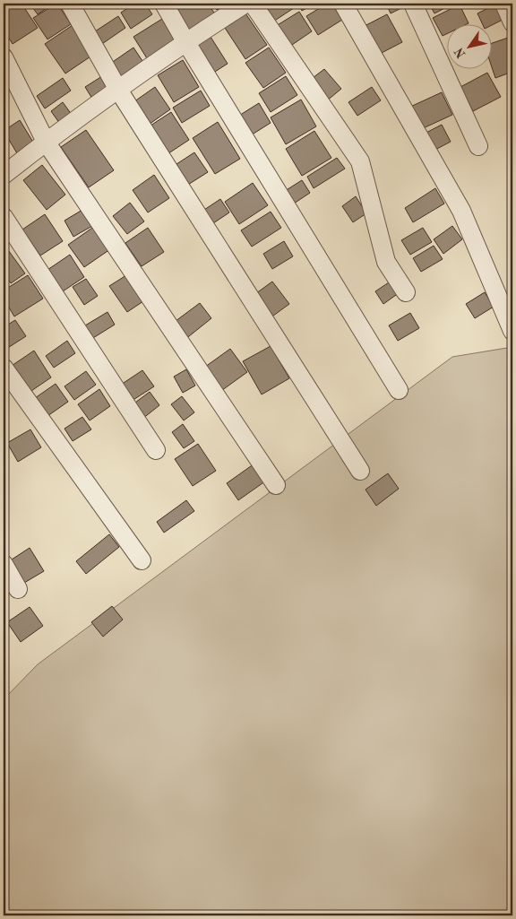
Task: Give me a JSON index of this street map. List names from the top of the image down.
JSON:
{
  "north": "bottom left"
}
